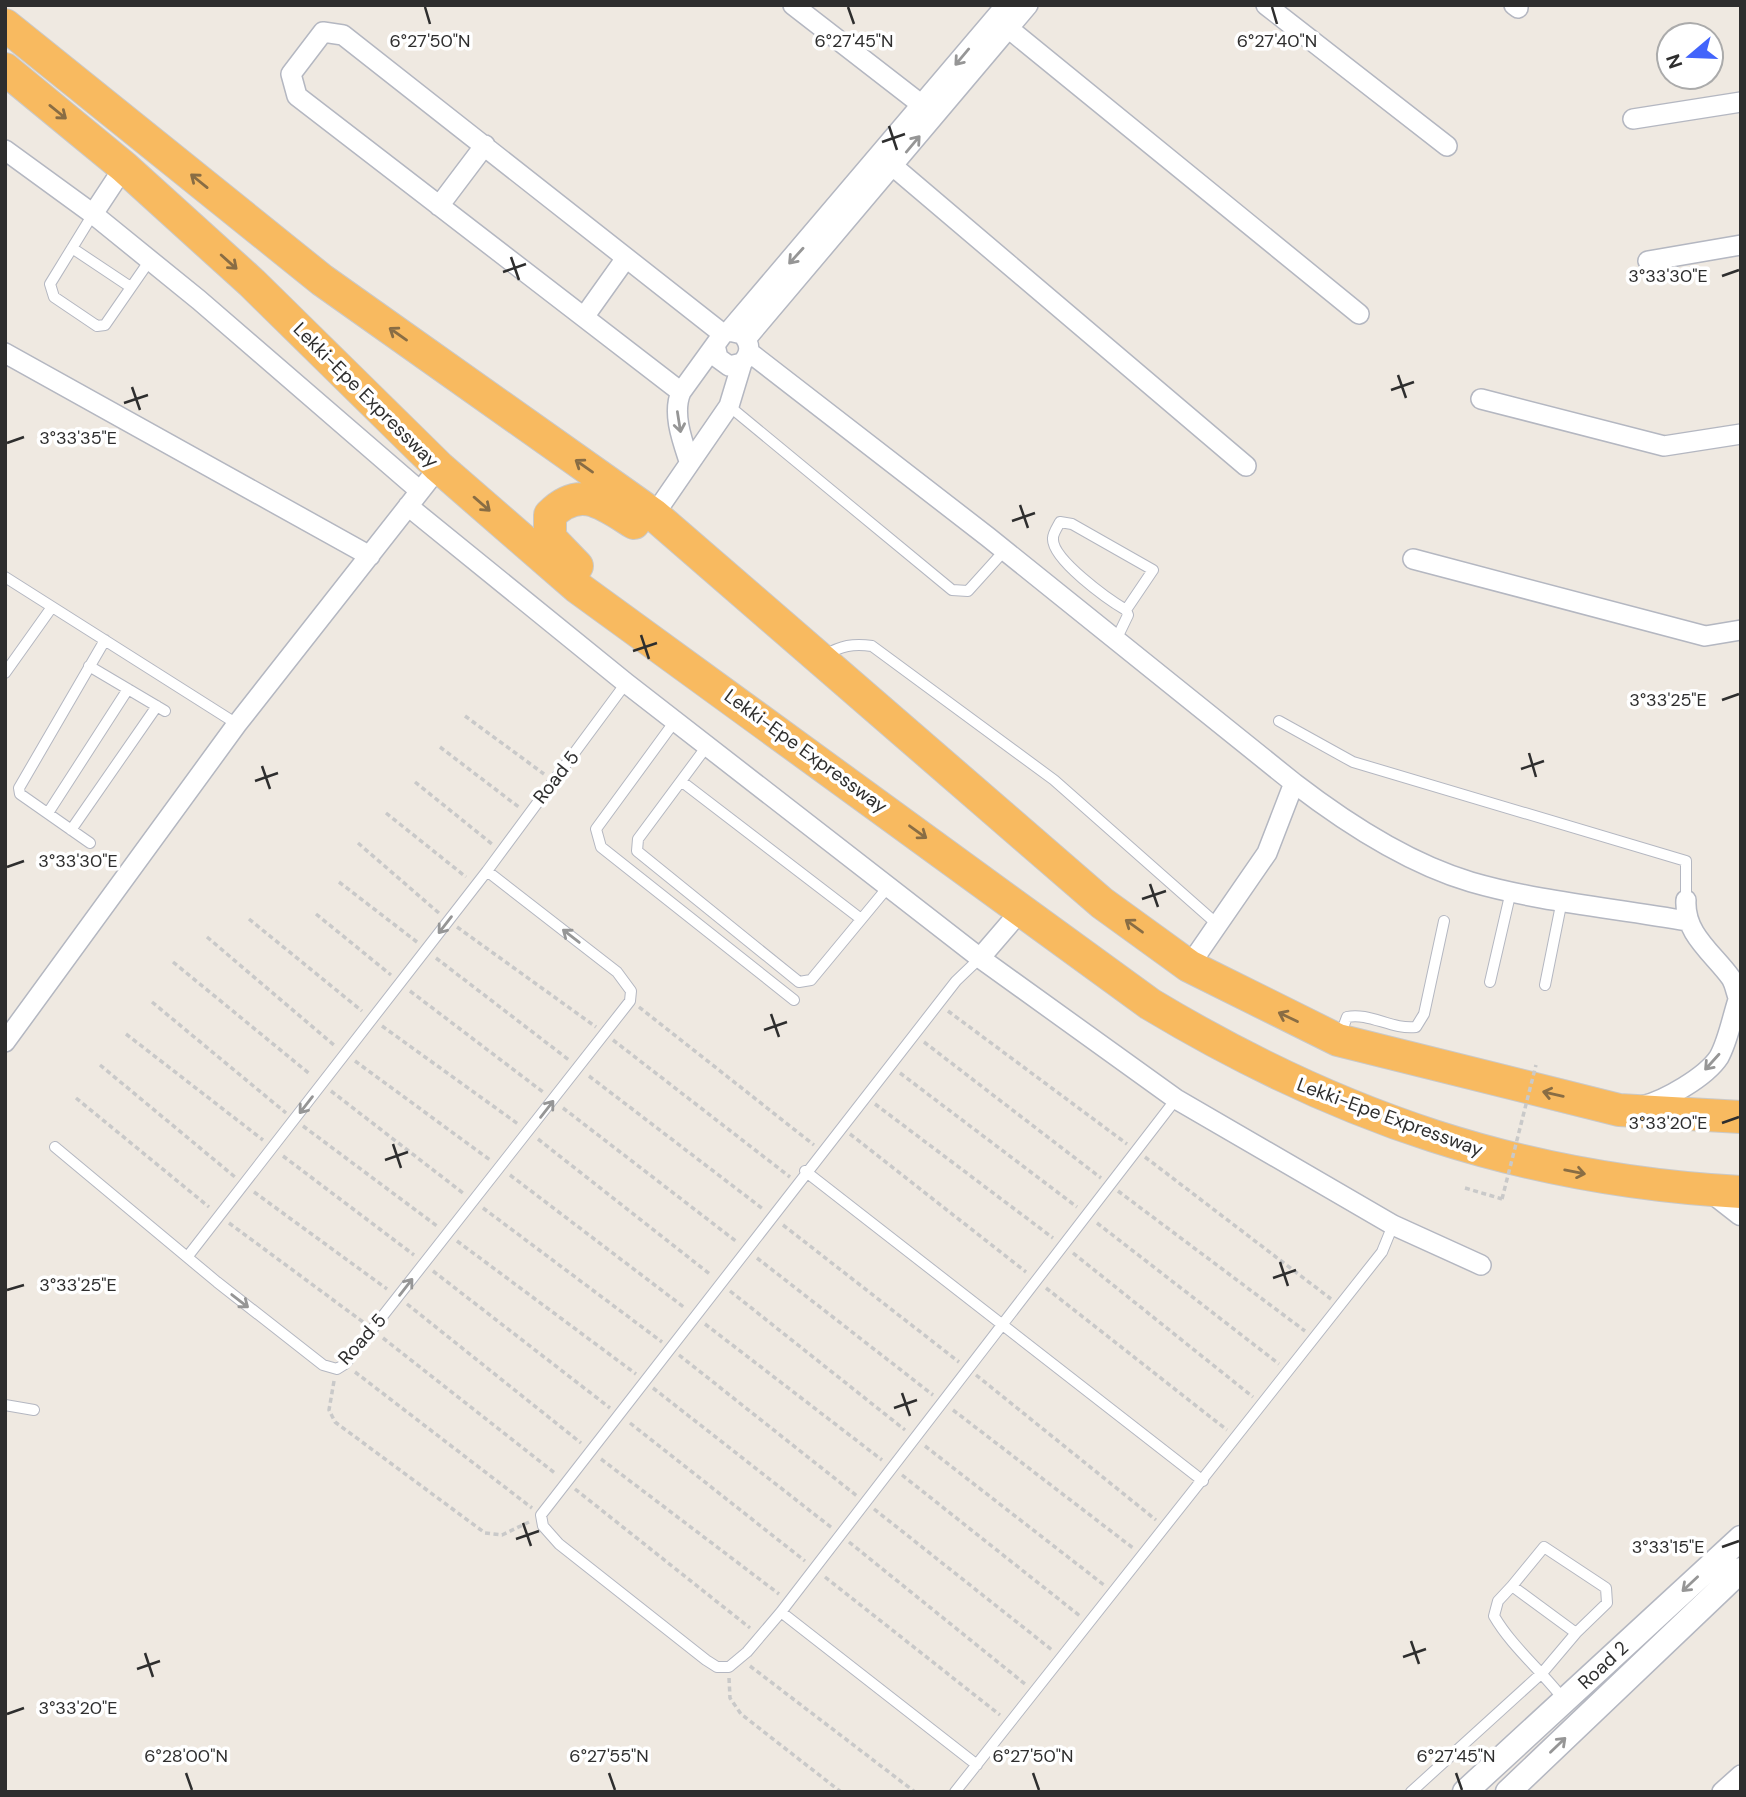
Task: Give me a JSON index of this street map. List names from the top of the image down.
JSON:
{
  "streets": {
    "highway": ["Lekki-Epe Expressway"],
    "street": ["Road 2"],
    "lane": ["Road 5"]
  },
  "north": "left",
  "coordinates": [
    "6°27'50\"N",
    "6°27'45\"N",
    "6°27'40\"N",
    "3°33'30\"E",
    "3°33'35\"E",
    "3°33'25\"E",
    "3°33'20\"E",
    "3°33'15\"E",
    "6°28'00\"N",
    "6°27'55\"N"
  ]
}
